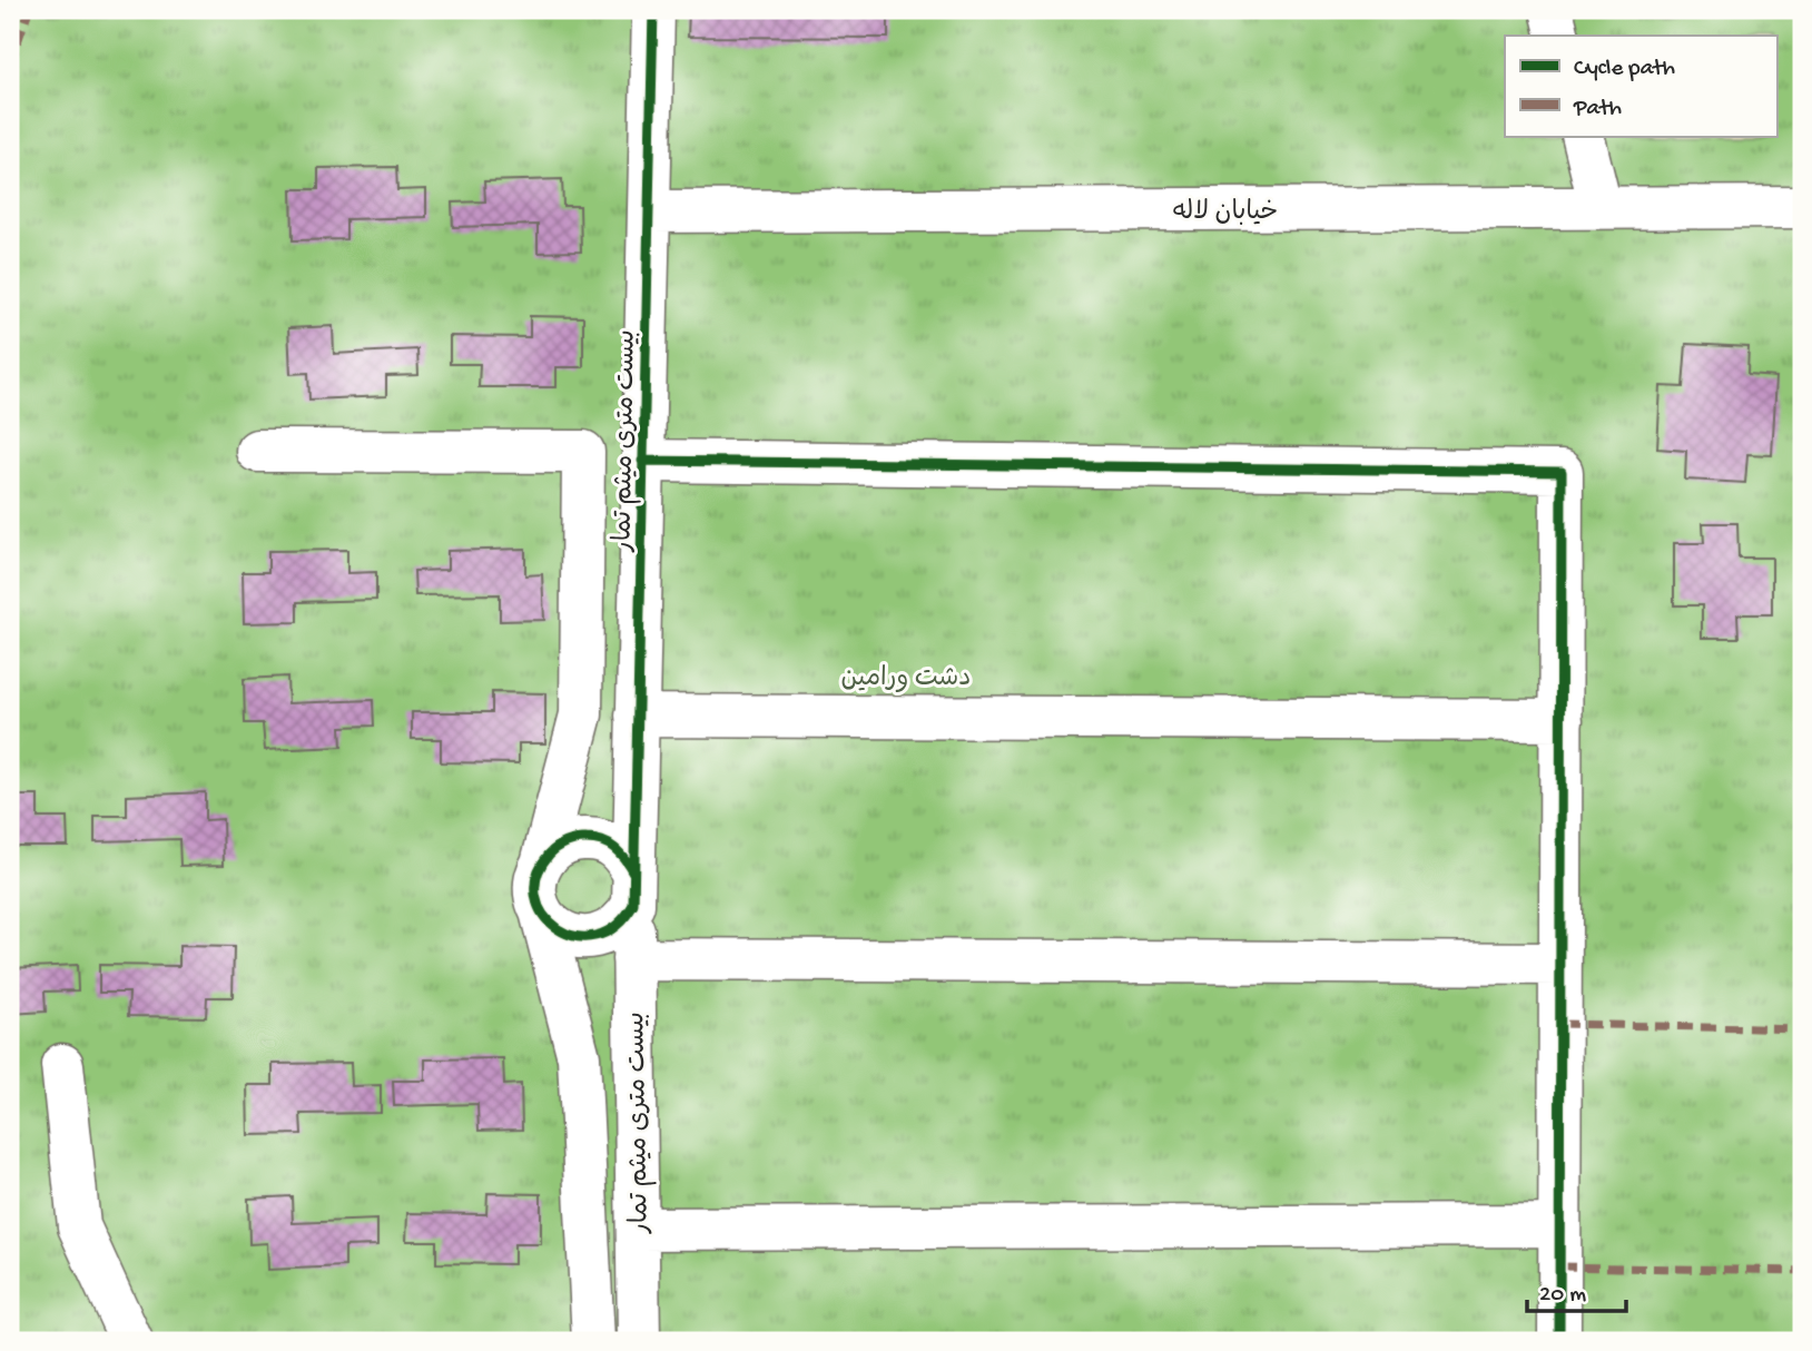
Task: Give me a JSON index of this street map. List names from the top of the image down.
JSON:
{
  "streets": {
    "street": ["خیابان لاله", "بیست متری میثم تمار"]
  },
  "crossings": [
    ["خیابان لاله", "بیست متری میثم تمار"]
  ],
  "parks": ["دشت ورامین"],
  "legend": ["Cycle path", "Path"],
  "scale_bar": "20 m"
}
